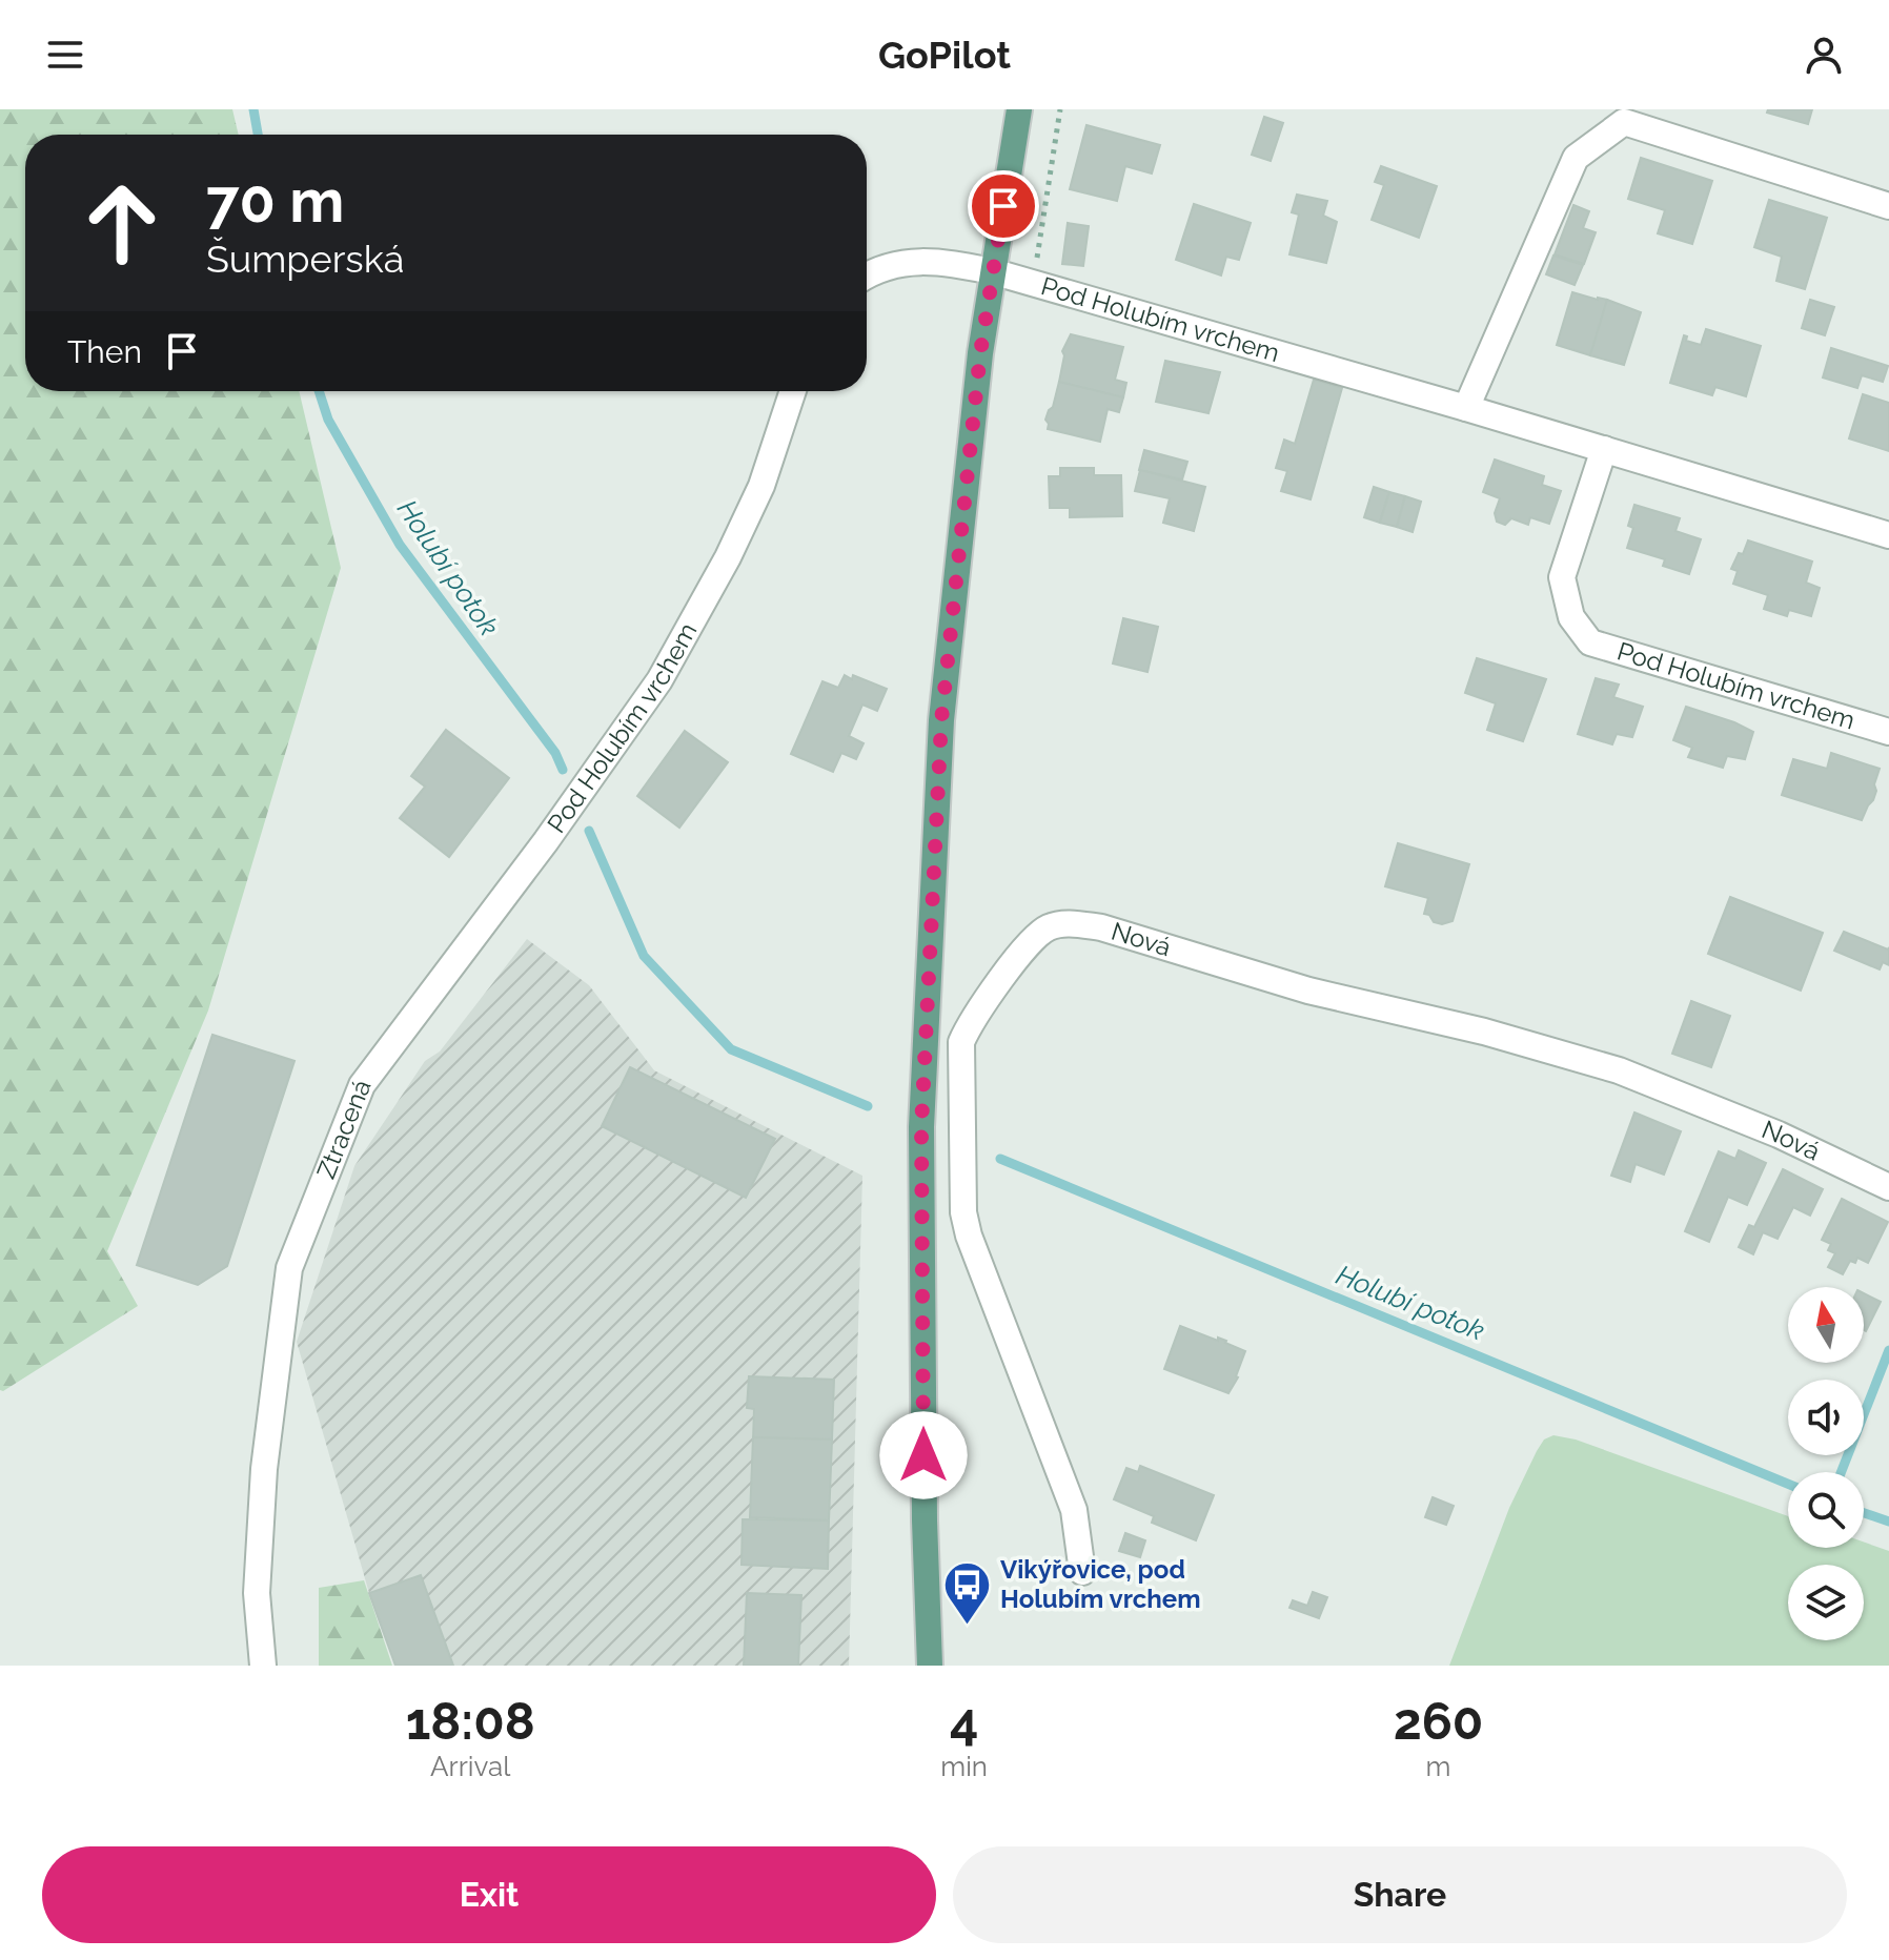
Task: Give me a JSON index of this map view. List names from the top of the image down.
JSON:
{
  "streets": {
    "street": ["Pod Holubím vrchem", "Nová", "Ztracená"]
  },
  "crossings": [
    ["Pod Holubím vrchem", "Ztracená"]
  ],
  "water": ["Holubí potok"],
  "places": {
    "bus stop": ["Vikýřovice, pod Holubím vrchem"]
  },
  "north": "top",
  "page": {
    "header": "GoPilot",
    "turn": ["70 m", "Šumperská"],
    "then": "Then",
    "eta": [
      "18:08",
      "Arrival",
      "4",
      "min",
      "260",
      "m"
    ],
    "buttons": ["Exit", "Share"]
  }
}
